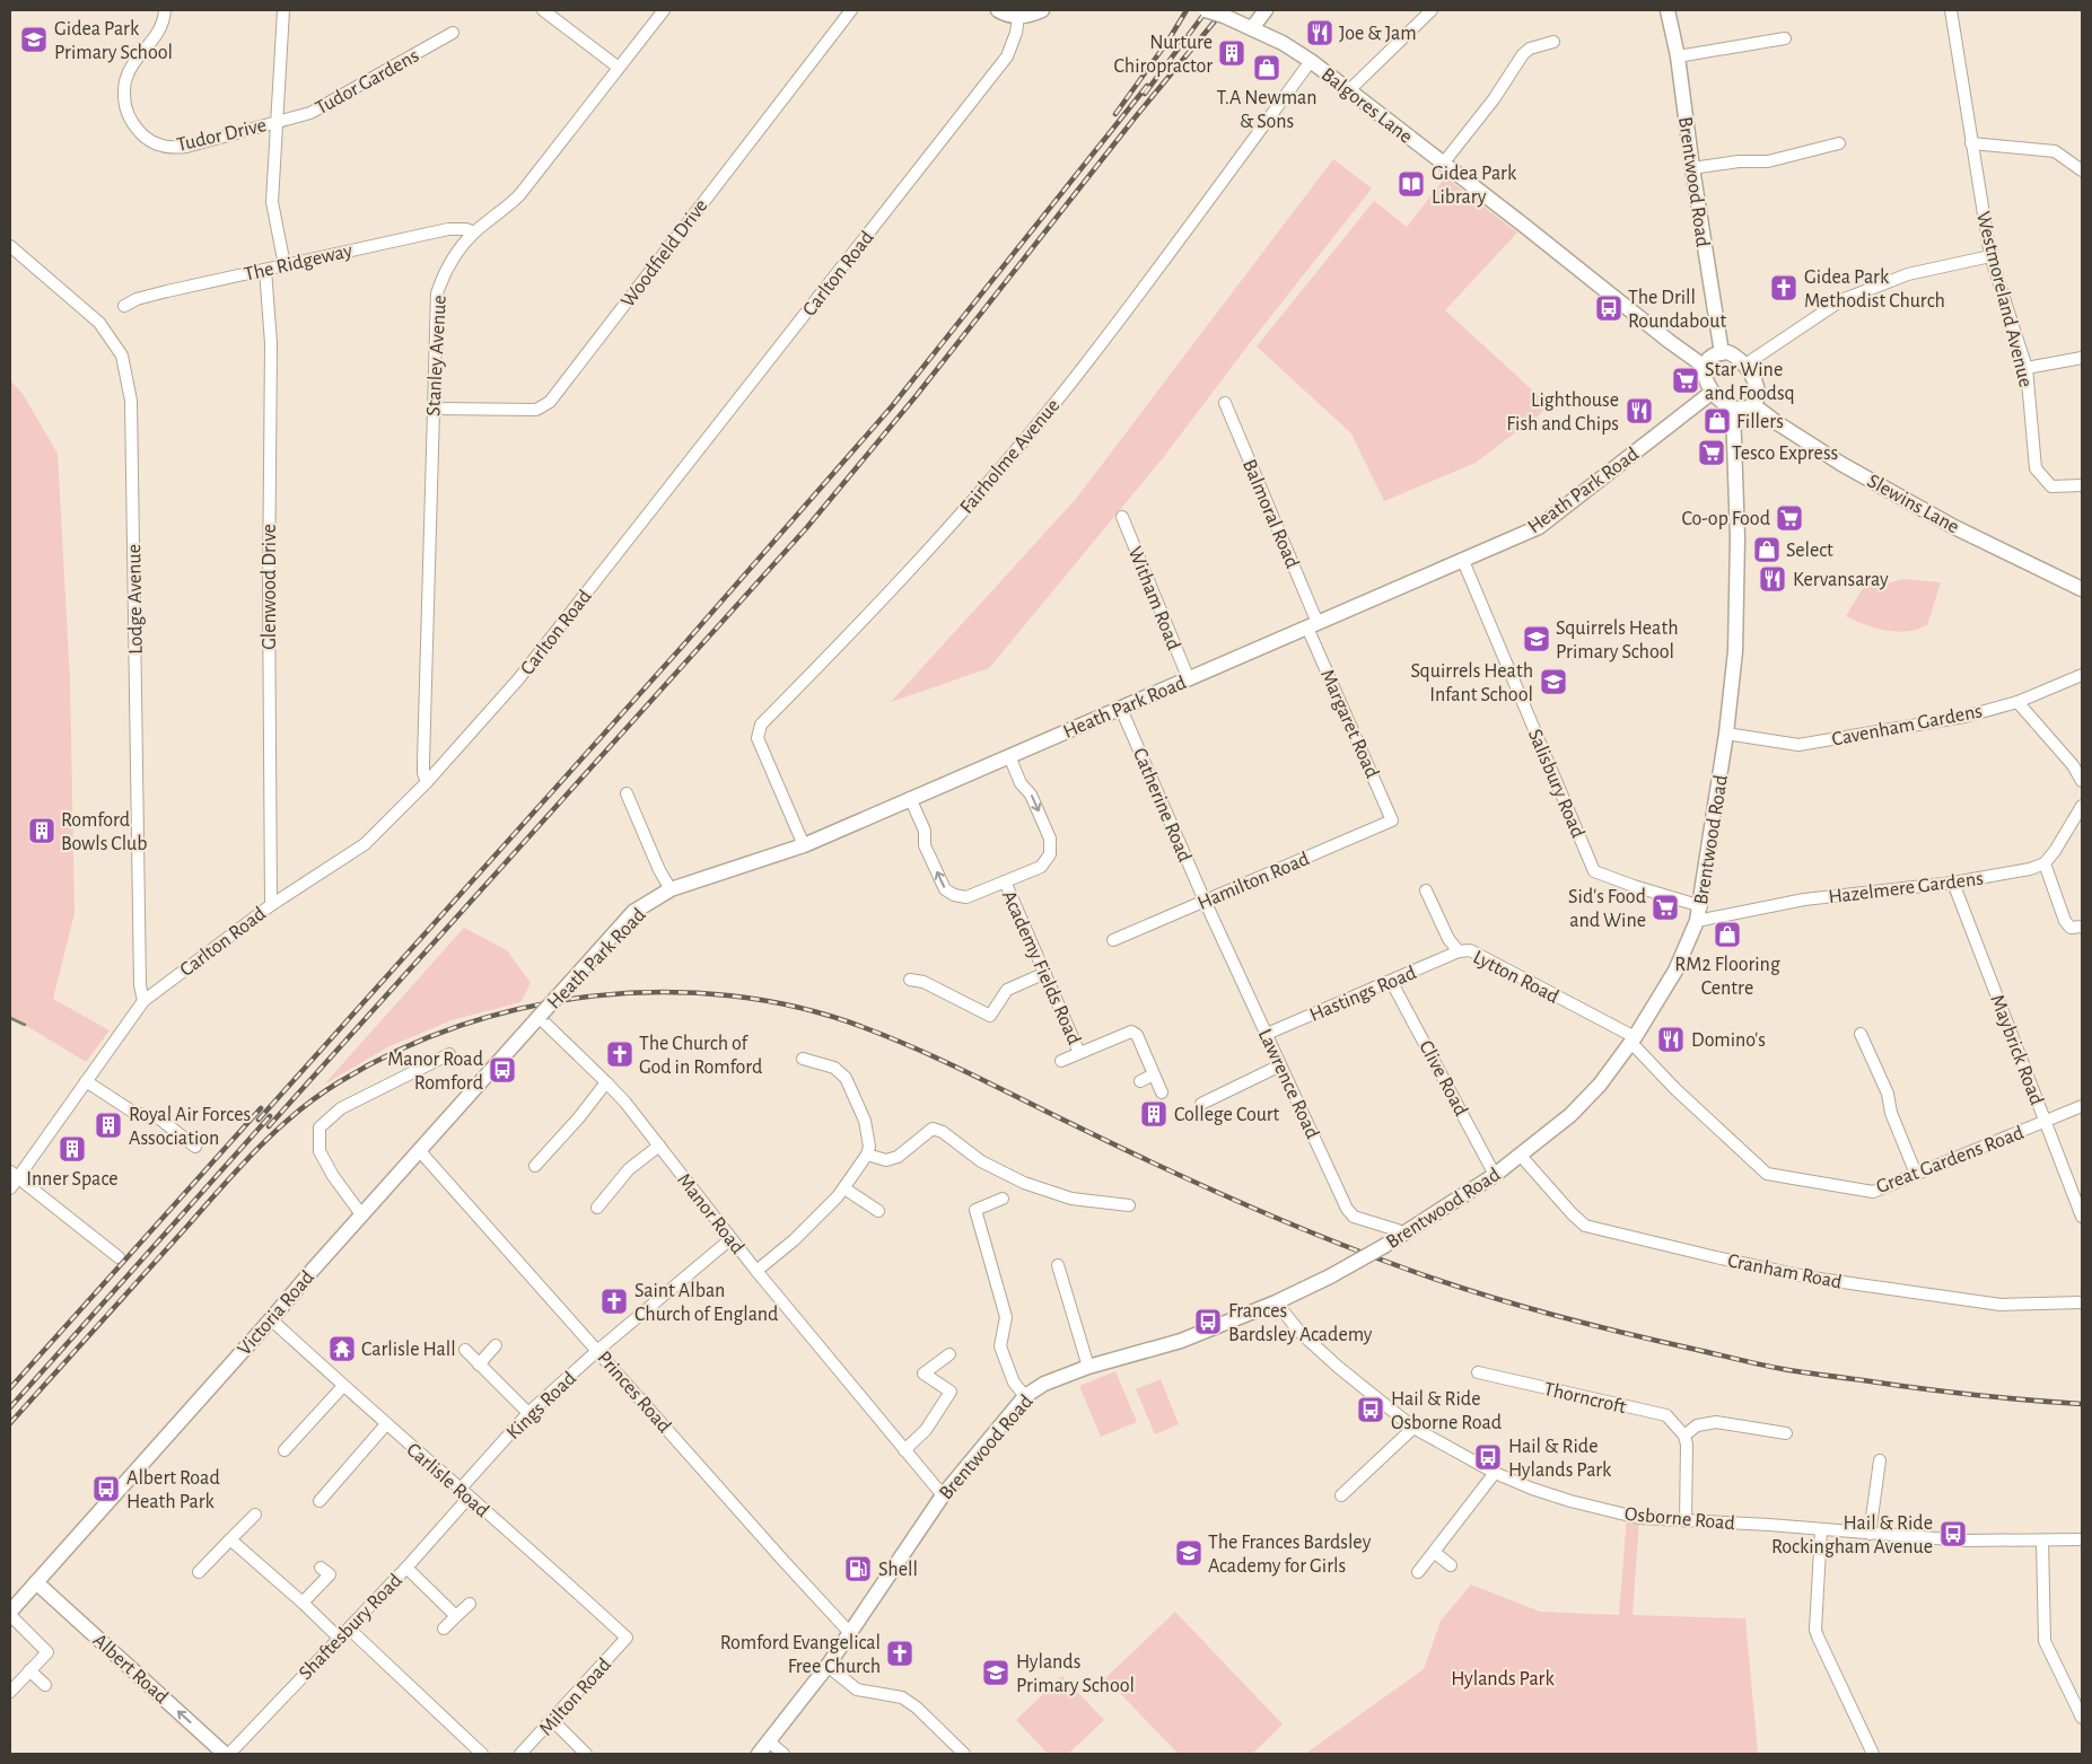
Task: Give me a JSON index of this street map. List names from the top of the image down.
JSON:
{
  "streets": {
    "street": [
      "Tudor Gardens",
      "Balgores Lane",
      "Tudor Drive",
      "Brentwood Road",
      "Woodfield Drive",
      "The Ridgeway",
      "Carlton Road",
      "Westmoreland Avenue",
      "Stanley Avenue",
      "Fairholme Avenue",
      "Heath Park Road",
      "Slewins Lane",
      "Balmoral Road",
      "Glenwood Drive",
      "Witham Road",
      "Lodge Avenue",
      "Margaret Road",
      "Cavenham Gardens",
      "Salisbury Road",
      "Catherine Road",
      "Hamilton Road",
      "Hazelmere Gardens",
      "Academy Fields Road",
      "Lytton Road",
      "Hastings Road",
      "Maybrick Road",
      "Clive Road",
      "Lawrence Road",
      "Great Gardens Road",
      "Manor Road",
      "Cranham Road",
      "Victoria Road",
      "Princes Road",
      "Thorncroft",
      "Kings Road",
      "Carlisle Road",
      "Osborne Road",
      "Shaftesbury Road",
      "Albert Road",
      "Milton Road"
    ]
  },
  "crossings": [
    ["Tudor Gardens", "Tudor Drive"],
    ["Balgores Lane", "Brentwood Road"],
    ["Balgores Lane", "Fairholme Avenue"],
    ["Balgores Lane", "Heath Park Road"],
    ["Balgores Lane", "Slewins Lane"],
    ["Brentwood Road", "Heath Park Road"],
    ["Brentwood Road", "Slewins Lane"],
    ["Brentwood Road", "Cavenham Gardens"],
    ["Brentwood Road", "Salisbury Road"],
    ["Brentwood Road", "Hazelmere Gardens"],
    ["Brentwood Road", "Lytton Road"],
    ["Brentwood Road", "Clive Road"],
    ["Brentwood Road", "Lawrence Road"],
    ["Brentwood Road", "Great Gardens Road"],
    ["Brentwood Road", "Manor Road"],
    ["Brentwood Road", "Cranham Road"],
    ["Brentwood Road", "Princes Road"],
    ["Brentwood Road", "Osborne Road"],
    ["Woodfield Drive", "Stanley Avenue"],
    ["The Ridgeway", "Stanley Avenue"],
    ["The Ridgeway", "Glenwood Drive"],
    ["Carlton Road", "Stanley Avenue"],
    ["Carlton Road", "Glenwood Drive"],
    ["Carlton Road", "Lodge Avenue"],
    ["Fairholme Avenue", "Heath Park Road"],
    ["Heath Park Road", "Slewins Lane"],
    ["Heath Park Road", "Balmoral Road"],
    ["Heath Park Road", "Witham Road"],
    ["Heath Park Road", "Margaret Road"],
    ["Heath Park Road", "Salisbury Road"],
    ["Heath Park Road", "Catherine Road"],
    ["Heath Park Road", "Academy Fields Road"],
    ["Heath Park Road", "Manor Road"],
    ["Heath Park Road", "Victoria Road"],
    ["Balmoral Road", "Margaret Road"],
    ["Margaret Road", "Hamilton Road"],
    ["Catherine Road", "Hamilton Road"],
    ["Catherine Road", "Lawrence Road"],
    ["Hamilton Road", "Lawrence Road"],
    ["Hazelmere Gardens", "Maybrick Road"],
    ["Lytton Road", "Hastings Road"],
    ["Lytton Road", "Great Gardens Road"],
    ["Hastings Road", "Clive Road"],
    ["Hastings Road", "Lawrence Road"],
    ["Maybrick Road", "Great Gardens Road"],
    ["Manor Road", "Victoria Road"],
    ["Manor Road", "Kings Road"],
    ["Victoria Road", "Princes Road"],
    ["Victoria Road", "Carlisle Road"],
    ["Victoria Road", "Albert Road"],
    ["Princes Road", "Kings Road"],
    ["Kings Road", "Carlisle Road"],
    ["Carlisle Road", "Shaftesbury Road"],
    ["Carlisle Road", "Milton Road"],
    ["Shaftesbury Road", "Albert Road"]
  ],
  "one_way": ["Albert Road"],
  "parks": ["Hylands Park"],
  "places": {
    "restaurant": [
      "Joe & Jam",
      "Lighthouse Fish and Chips",
      "Kervansaray",
      "Domino's"
    ],
    "school or university": [
      "Gidea Park Primary School",
      "Squirrels Heath Primary School",
      "Squirrels Heath Infant School",
      "The Frances Bardsley Academy for Girls",
      "Hylands Primary School"
    ],
    "building": [
      "Nurture Chiropractor",
      "Romford Bowls Club",
      "College Court",
      "Royal Air Forces Association",
      "Inner Space"
    ],
    "shop": [
      "T.A Newman & Sons",
      "Fillers",
      "Select",
      "RM2 Flooring Centre"
    ],
    "library": ["Gidea Park Library"],
    "church": [
      "Gidea Park Methodist Church",
      "The Church of God in Romford",
      "Saint Alban Church of England",
      "Romford Evangelical Free Church"
    ],
    "bus stop": [
      "The Drill Roundabout",
      "Manor Road Romford",
      "Frances Bardsley Academy",
      "Hail & Ride Osborne Road",
      "Hail & Ride Hylands Park",
      "Albert Road Heath Park",
      "Hail & Ride Rockingham Avenue"
    ],
    "supermarket": [
      "Star Wine and Foodsq",
      "Tesco Express",
      "Co-op Food",
      "Sid's Food and Wine"
    ],
    "temple": ["Carlisle Hall"],
    "fuel station": ["Shell"]
  }
}
